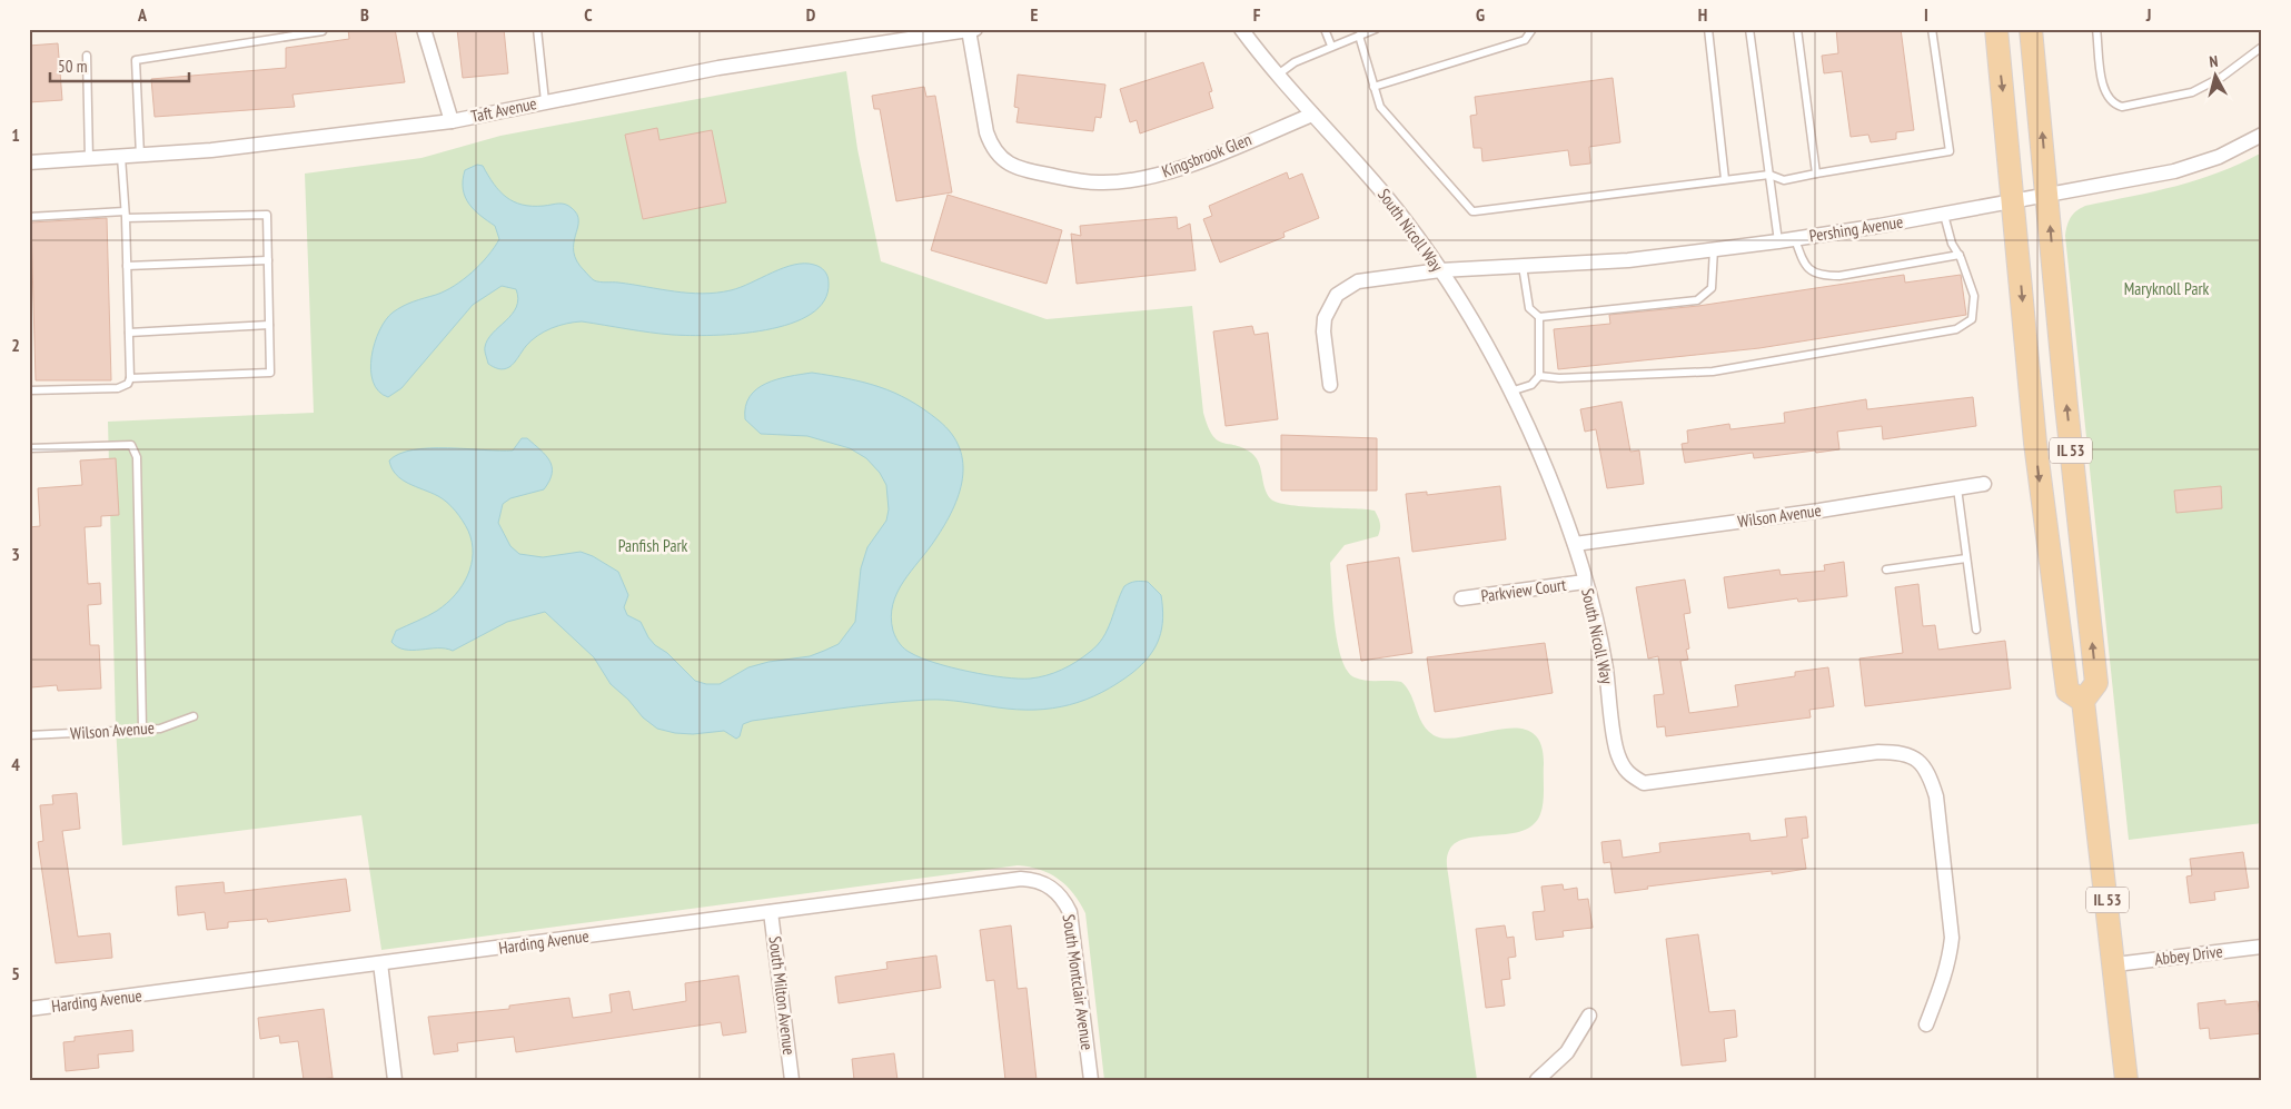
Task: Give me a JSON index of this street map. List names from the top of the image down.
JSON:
{
  "streets": {
    "main road": ["IL 53"],
    "street": [
      "Taft Avenue",
      "Kingsbrook Glen",
      "Pershing Avenue",
      "South Nicoll Way",
      "Wilson Avenue",
      "Parkview Court",
      "Harding Avenue",
      "Abbey Drive",
      "South Montclair Avenue",
      "South Milton Avenue"
    ]
  },
  "crossings": [
    ["Taft Avenue", "Kingsbrook Glen"],
    ["Kingsbrook Glen", "South Nicoll Way"],
    ["Pershing Avenue", "South Nicoll Way"],
    ["Pershing Avenue", "IL 53"],
    ["South Nicoll Way", "Wilson Avenue"],
    ["South Nicoll Way", "Parkview Court"],
    ["IL 53", "Abbey Drive"],
    ["Harding Avenue", "South Montclair Avenue"],
    ["Harding Avenue", "South Milton Avenue"]
  ],
  "parks": ["Maryknoll Park", "Panfish Park"],
  "scale_bar": "50 m",
  "north": "top",
  "grid": {
    "columns": [
      "A",
      "B",
      "C",
      "D",
      "E",
      "F",
      "G",
      "H",
      "I",
      "J"
    ],
    "rows": [
      "1",
      "2",
      "3",
      "4",
      "5"
    ]
  }
}
